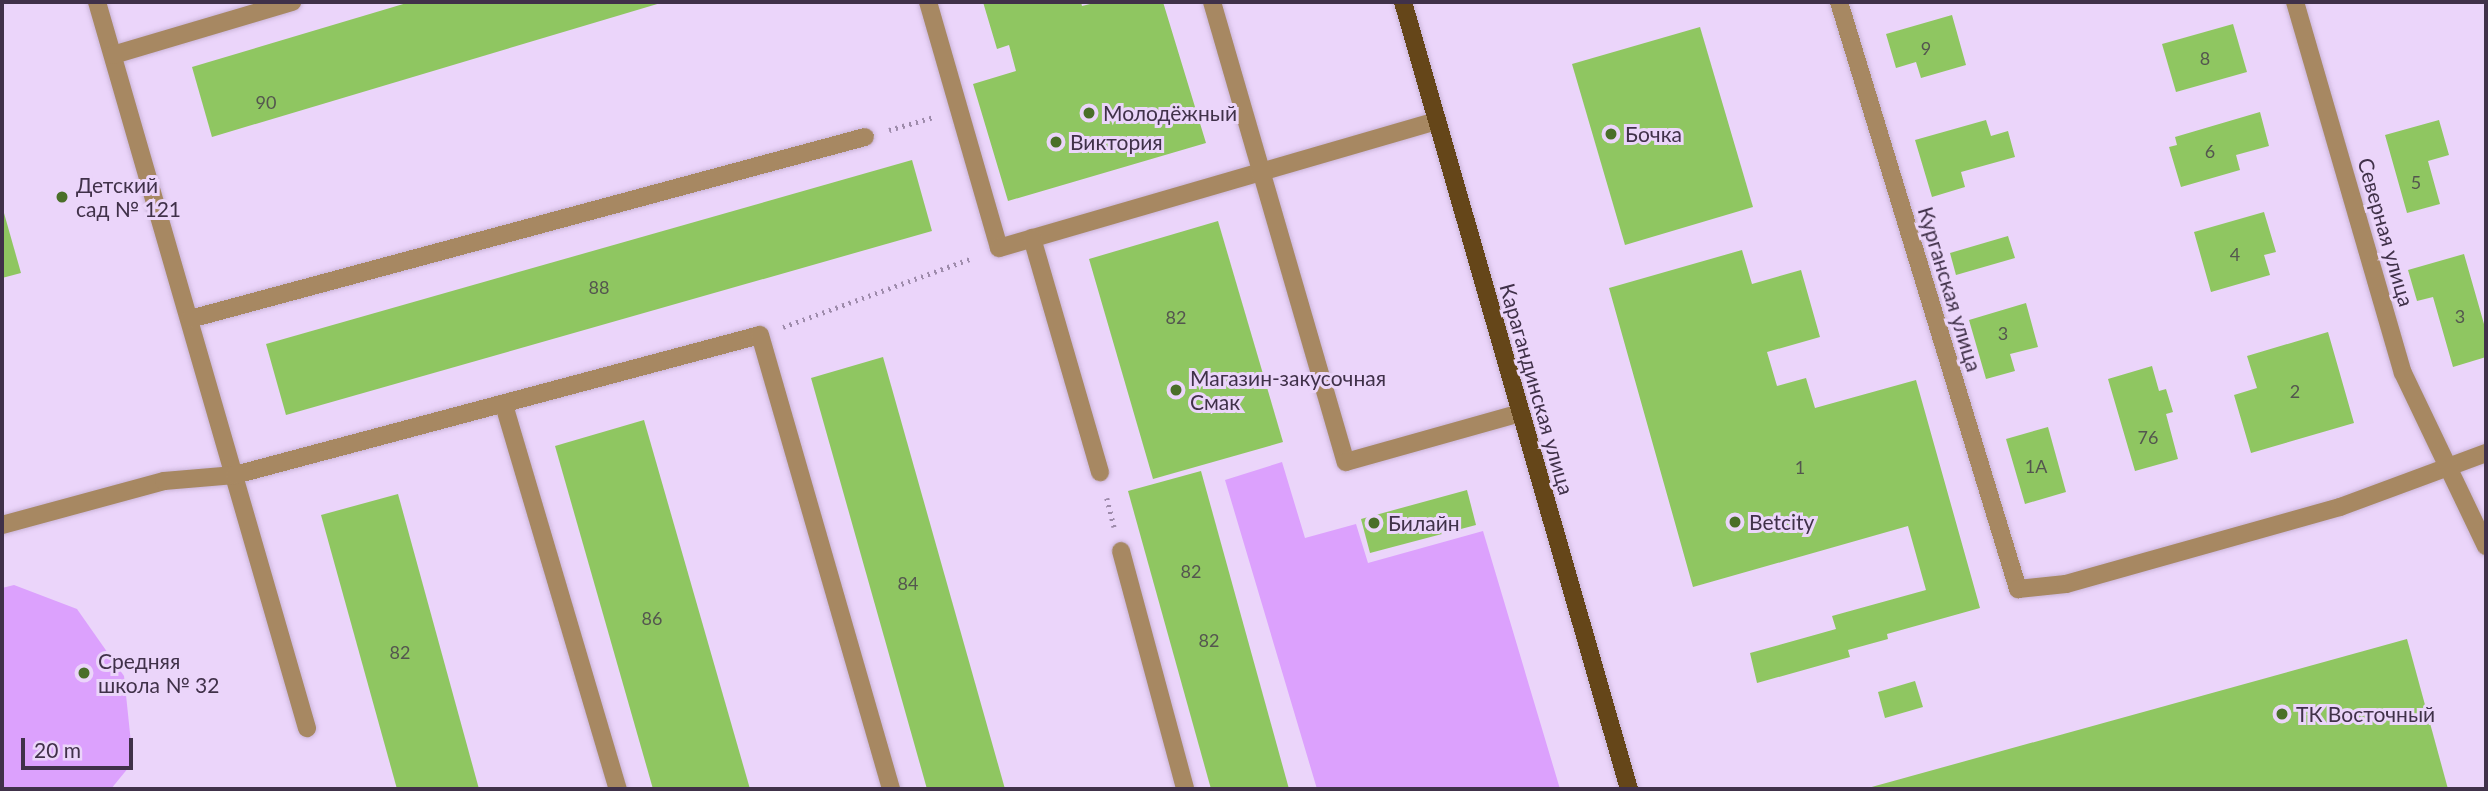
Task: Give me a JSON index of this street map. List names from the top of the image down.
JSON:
{
  "streets": {
    "main road": ["Карагандинская улица"],
    "street": ["Северная улица", "Курганская улица"]
  },
  "crossings": [
    ["Северная улица", "Курганская улица"]
  ],
  "places": [
    "Молодёжный",
    "Бочка",
    "Виктория",
    "Детский сад № 121",
    "Магазин-закусочная Смак",
    "Betcity",
    "Билайн",
    "Средняя школа № 32",
    "ТК Восточный"
  ],
  "house_numbers": [
    "9",
    "8",
    "90",
    "6",
    "5",
    "4",
    "88",
    "3",
    "82",
    "3",
    "2",
    "76",
    "1А",
    "1",
    "82",
    "84",
    "86",
    "82",
    "82"
  ],
  "scale_bar": "20 m"
}
